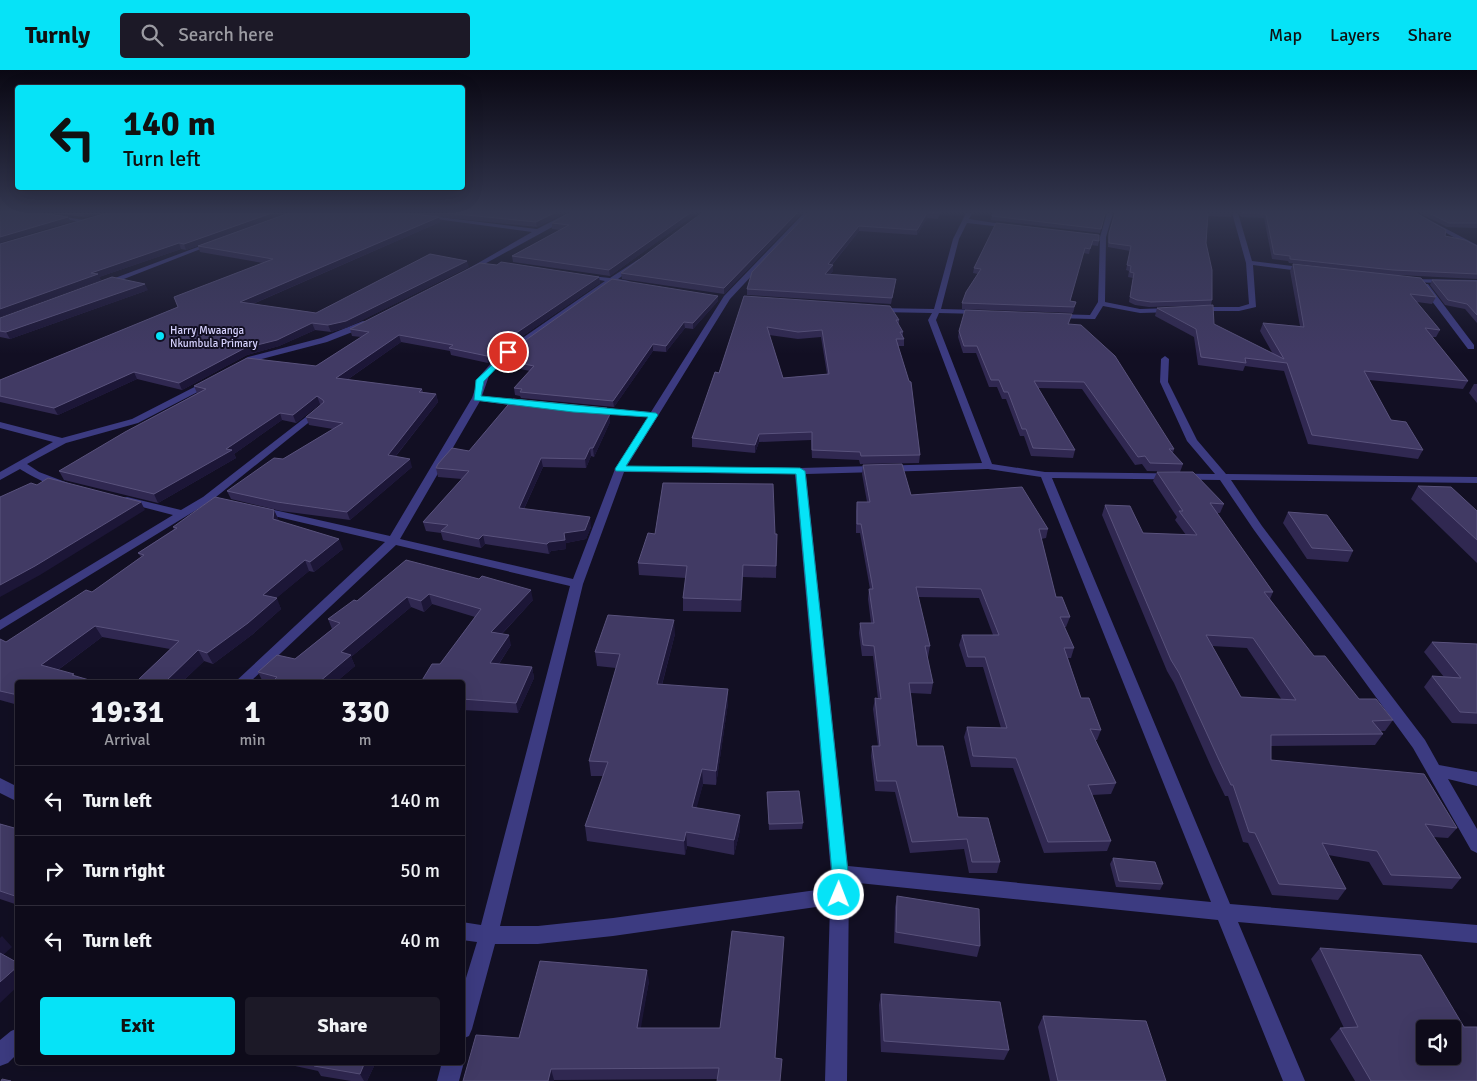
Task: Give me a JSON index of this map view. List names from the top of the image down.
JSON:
{
  "places": ["Harry Mwaanga Nkumbula Primary"],
  "page": {
    "header": "Turnly",
    "search": "Search here",
    "nav": ["Map", "Layers", "Share"],
    "turn": ["140 m", "Turn left"],
    "eta": [
      "19:31",
      "Arrival",
      "1",
      "min",
      "330",
      "m"
    ],
    "list": [
      {
        "name": "Turn left",
        "value": "140 m"
      },
      {
        "name": "Turn right",
        "value": "50 m"
      },
      {
        "name": "Turn left",
        "value": "40 m"
      }
    ],
    "buttons": ["Exit", "Share"]
  }
}
